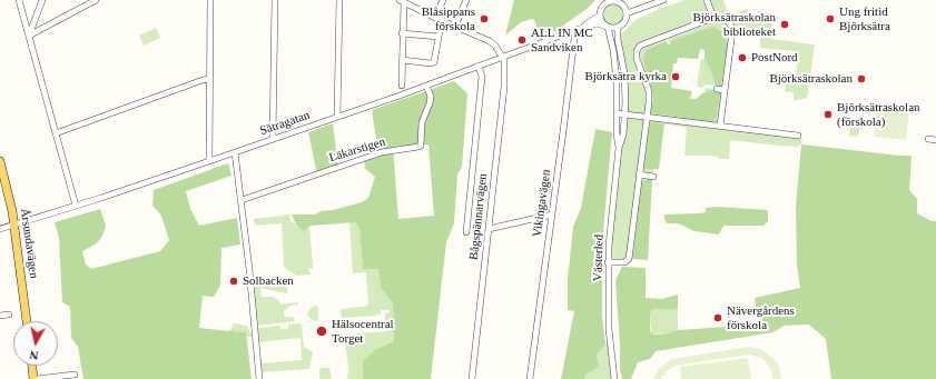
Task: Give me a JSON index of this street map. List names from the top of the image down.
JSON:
{
  "streets": {
    "main road": ["Årsundavägen"],
    "street": [
      "Sätragatan",
      "Läkarstigen",
      "Vikingavägen",
      "Bågspännarvägen",
      "Västerled"
    ]
  },
  "crossings": [
    ["Sätragatan", "Läkarstigen"],
    ["Sätragatan", "Vikingavägen"],
    ["Sätragatan", "Bågspännarvägen"],
    ["Sätragatan", "Årsundavägen"],
    ["Sätragatan", "Västerled"]
  ],
  "places": [
    "Blåsippans förskola",
    "Ung fritid Björksätra",
    "Björksätraskolan biblioteket",
    "ALL IN MC Sandviken",
    "PostNord",
    "Björksätra kyrka",
    "Björksätraskolan",
    "Björksätraskolan (förskola)",
    "Solbacken",
    "Nävergårdens förskola",
    "Hälsocentral Torget"
  ],
  "north": "bottom"
}
